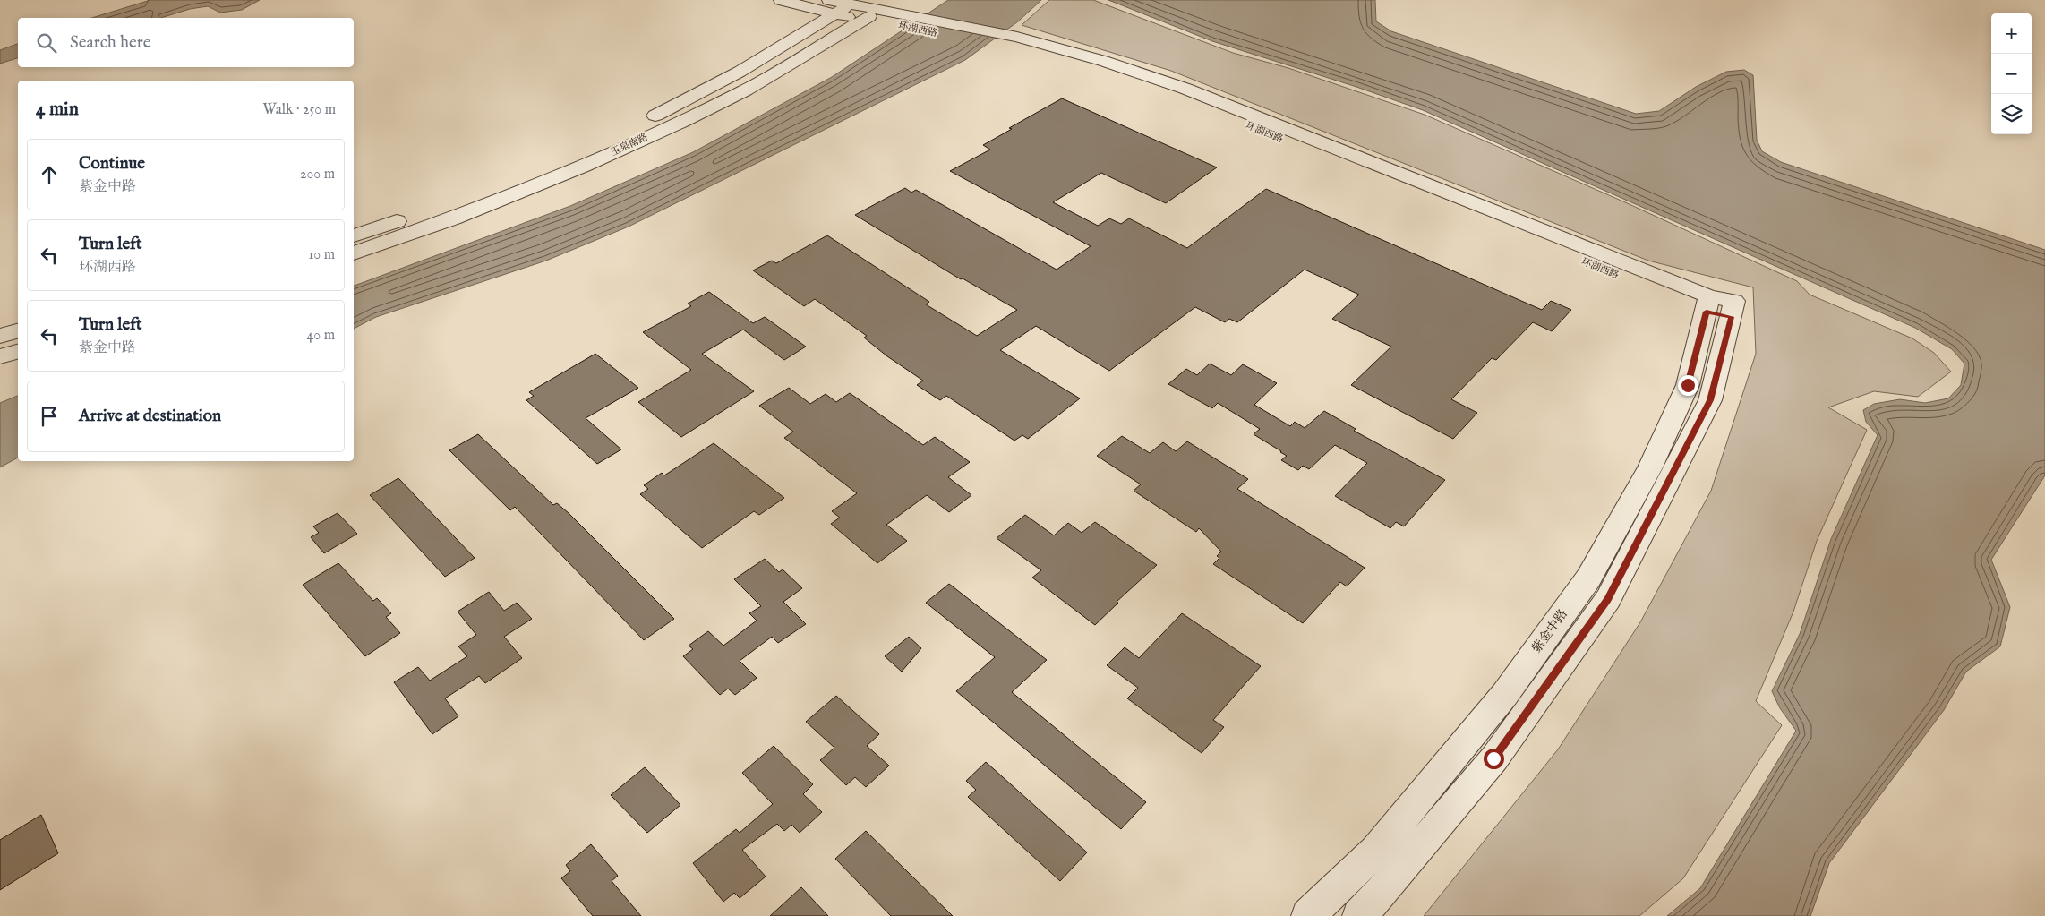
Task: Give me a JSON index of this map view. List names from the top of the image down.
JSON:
{
  "streets": {
    "street": ["环湖西路", "玉泉南路", "紫金中路"]
  },
  "crossings": [
    ["环湖西路", "玉泉南路"],
    ["环湖西路", "紫金中路"]
  ],
  "page": {
    "map_buttons": ["+", "−"],
    "search": "Search here",
    "heading": ["4 min", "Walk · 250 m"],
    "list": [
      ["Continue", "紫金中路", "200 m"],
      ["Turn left", "环湖西路", "10 m"],
      ["Turn left", "紫金中路", "40 m"],
      "Arrive at destination"
    ]
  }
}
